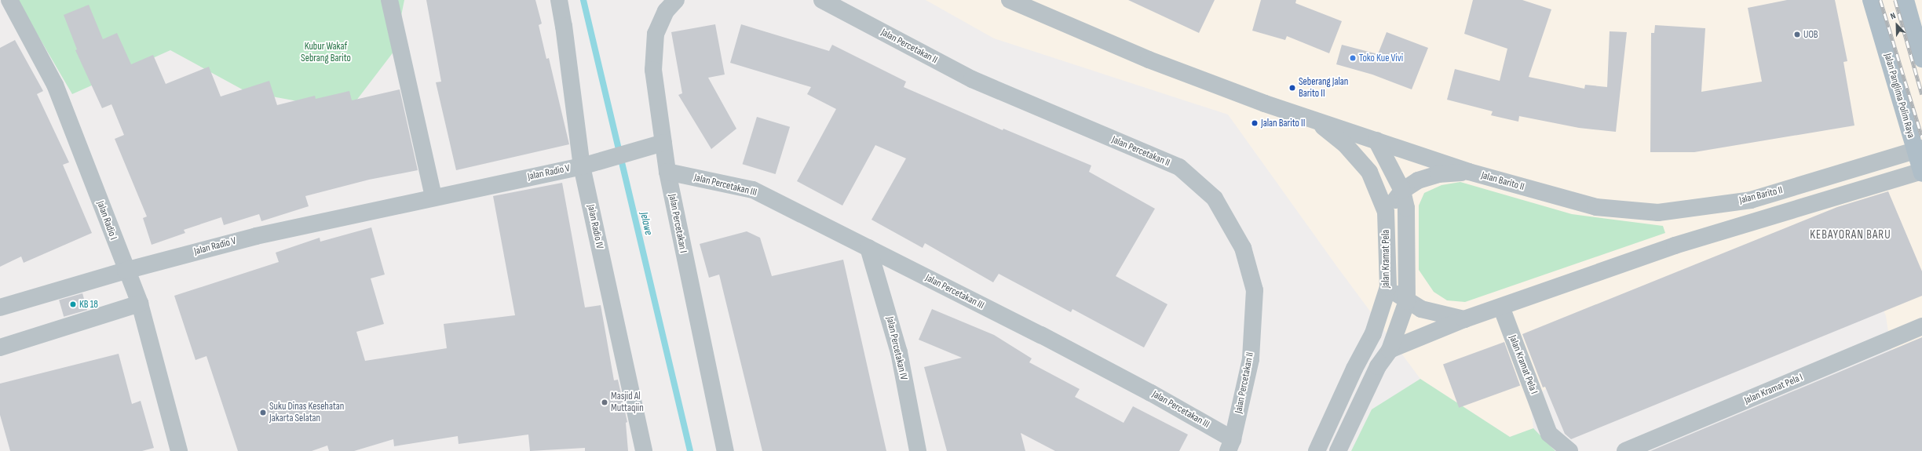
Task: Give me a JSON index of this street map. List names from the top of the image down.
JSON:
{
  "streets": {
    "main road": ["Jalan Panglima Polim Raya"],
    "street": [
      "Jalan Percetakan II",
      "Jalan Radio V",
      "Jalan Barito II",
      "Jalan Percetakan III",
      "Jalan Radio I",
      "Jalan Percetakan I",
      "Jalan Radio IV",
      "Jalan Kramat Pela",
      "Jalan Percetakan IV",
      "Jalan Kramat Pela I"
    ]
  },
  "crossings": [
    ["Jalan Percetakan II", "Jalan Percetakan III"],
    ["Jalan Panglima Polim Raya", "Jalan Barito II"],
    ["Jalan Radio V", "Jalan Radio I"],
    ["Jalan Radio V", "Jalan Percetakan I"],
    ["Jalan Radio V", "Jalan Radio IV"],
    ["Jalan Barito II", "Jalan Kramat Pela"],
    ["Jalan Percetakan III", "Jalan Percetakan I"],
    ["Jalan Percetakan III", "Jalan Percetakan IV"]
  ],
  "districts": ["KEBAYORAN BARU"],
  "water": ["Jelawe"],
  "parks": ["Kubur Wakaf Sebrang Barito"],
  "places": [
    "UOB",
    "Toko Kue Vivi",
    "Seberang Jalan Barito II",
    "Jalan Barito II",
    "KB 18",
    "Masjid Al Muttaqiin",
    "Suku Dinas Kesehatan Jakarta Selatan"
  ],
  "north": "top left"
}
